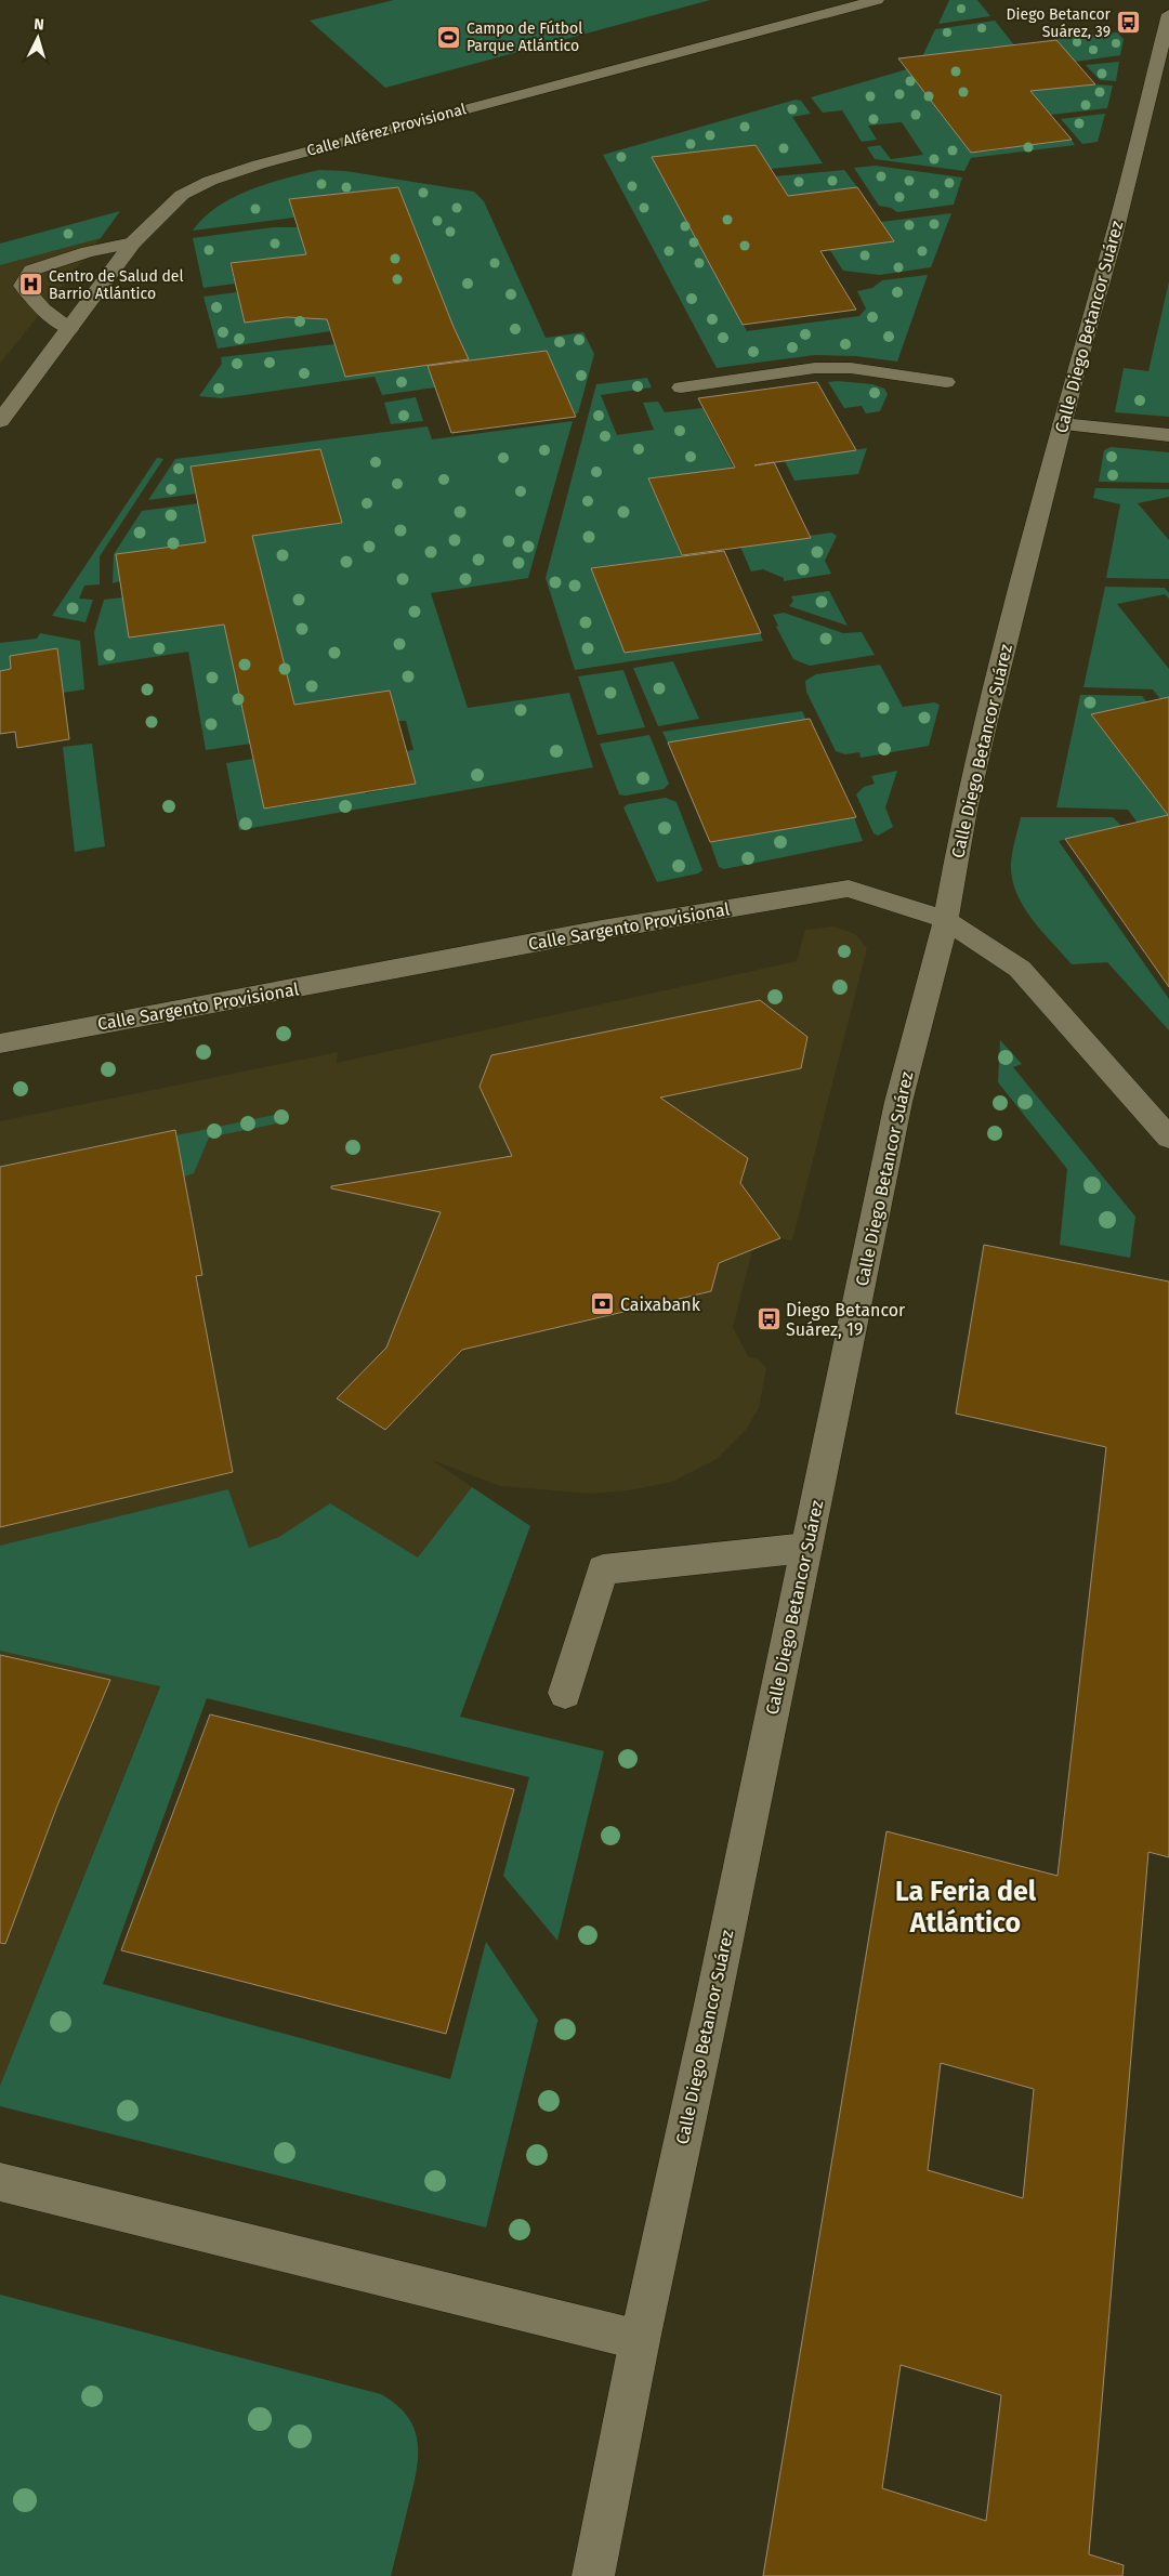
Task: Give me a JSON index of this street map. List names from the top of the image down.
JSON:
{
  "streets": {
    "street": ["Calle Alférez Provisional", "Calle Diego Betancor Suárez", "Calle Sargento Provisional"]
  },
  "crossings": [
    ["Calle Diego Betancor Suárez", "Calle Sargento Provisional"]
  ],
  "districts": ["La Feria del Atlántico"],
  "places": {
    "bus stop": ["Diego Betancor Suárez, 39", "Diego Betancor Suárez, 19"],
    "sports": ["Campo de Fútbol Parque Atlántico"],
    "hospital": ["Centro de Salud del Barrio Atlántico"],
    "bank": ["Caixabank"]
  },
  "north": "top"
}
